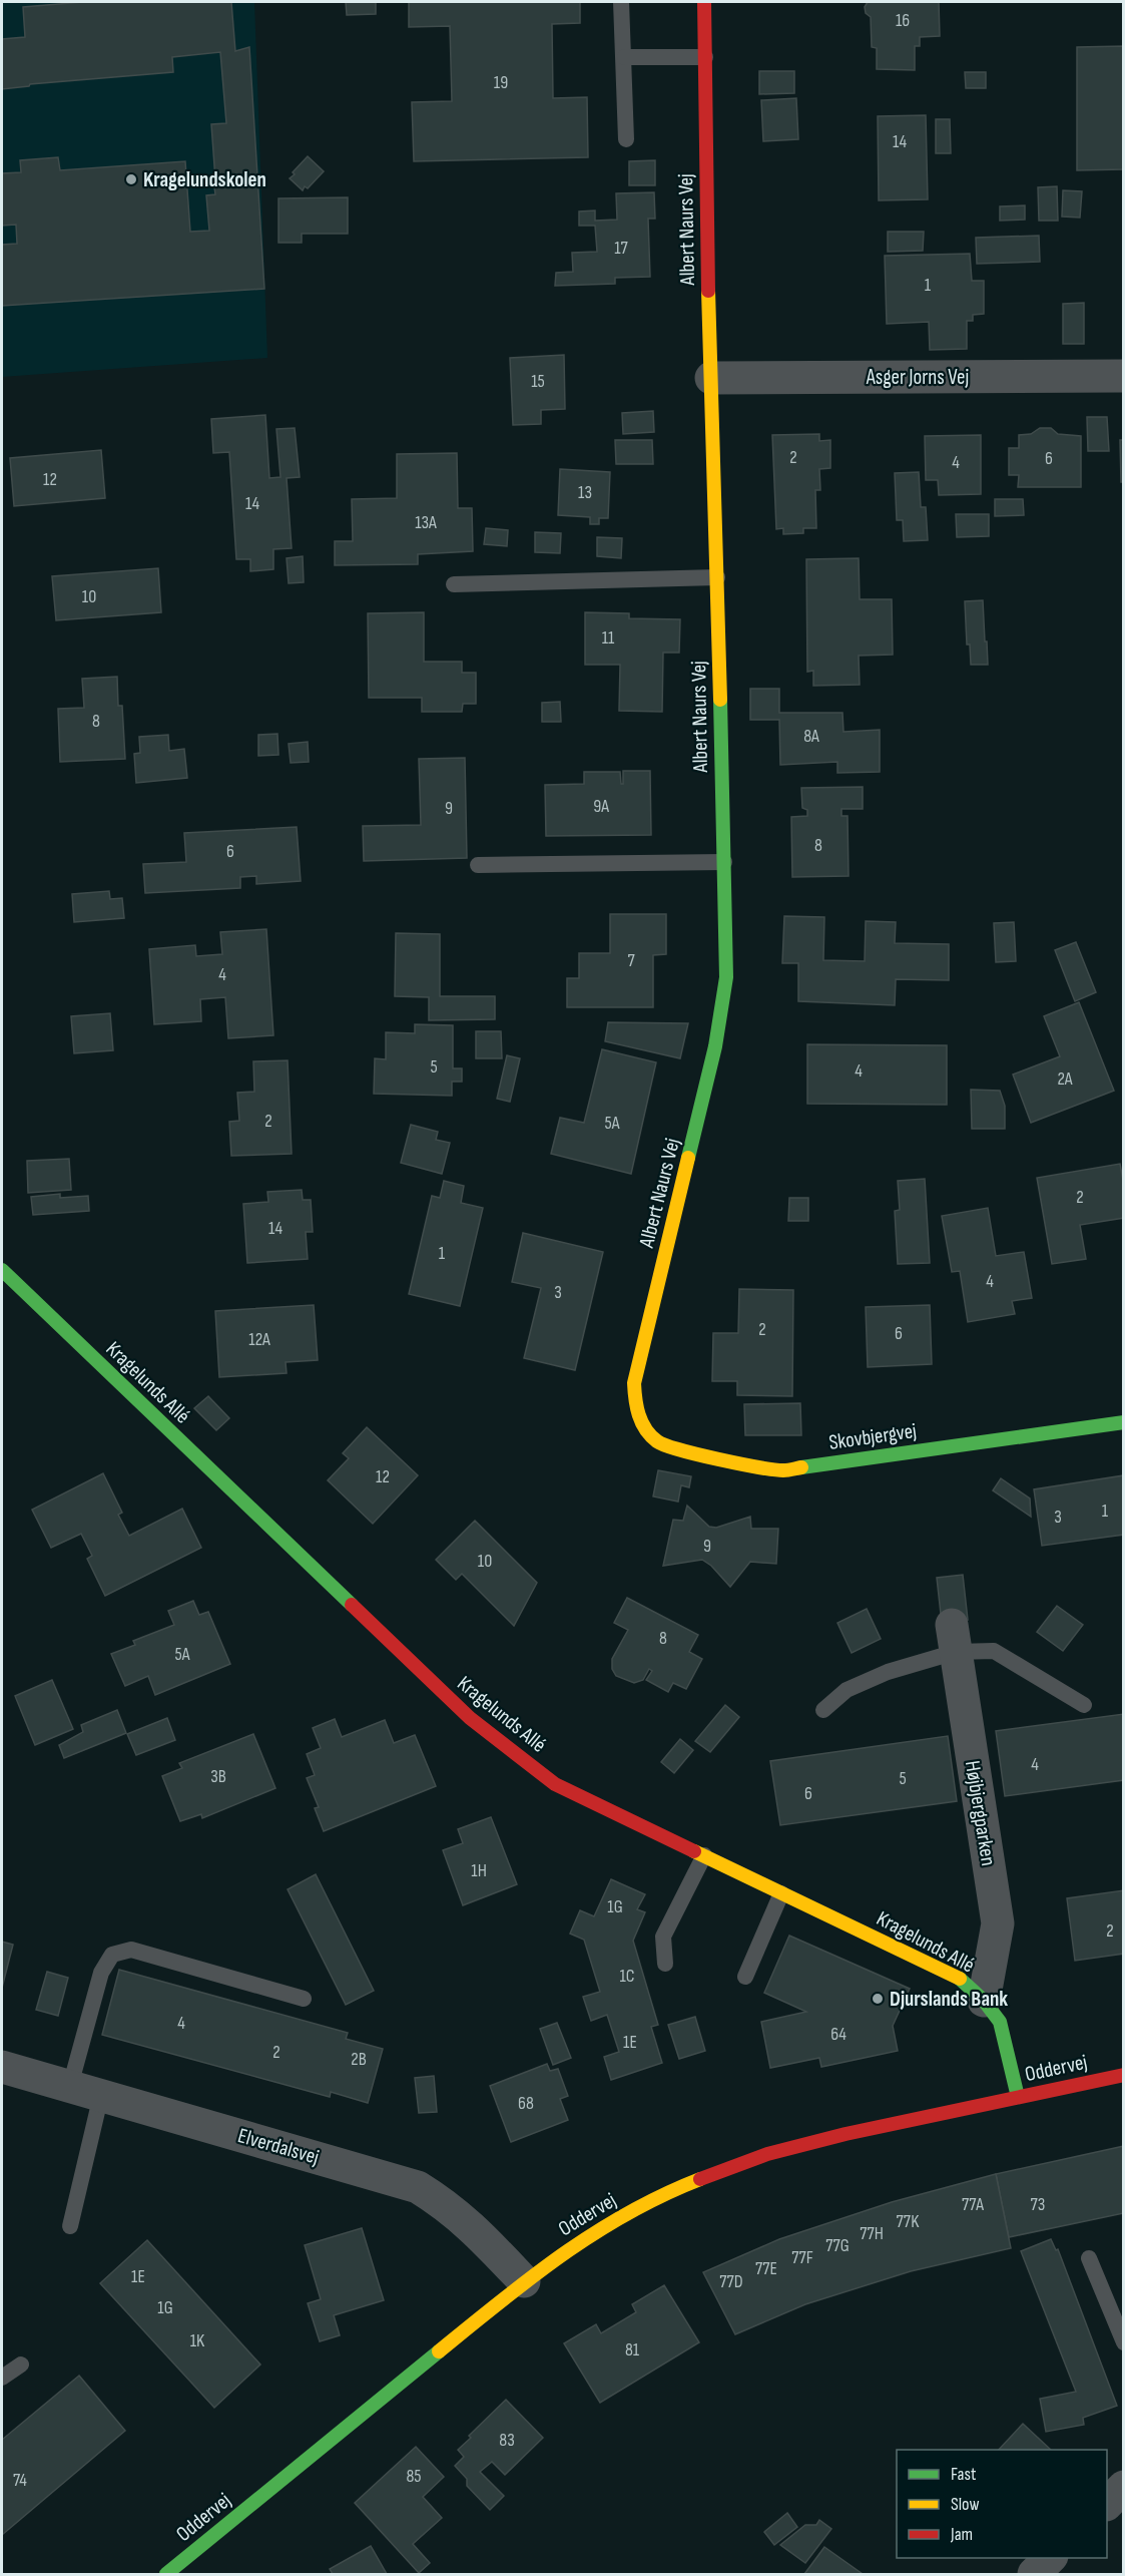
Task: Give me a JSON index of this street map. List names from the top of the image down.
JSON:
{
  "streets": {
    "street": [
      "Albert Naurs Vej",
      "Asger Jorns Vej",
      "Kragelunds Allé",
      "Skovbjergvej",
      "Højbjergparken",
      "Oddervej",
      "Elverdalsvej"
    ]
  },
  "crossings": [
    ["Albert Naurs Vej", "Asger Jorns Vej"],
    ["Albert Naurs Vej", "Skovbjergvej"],
    ["Kragelunds Allé", "Højbjergparken"],
    ["Kragelunds Allé", "Oddervej"],
    ["Oddervej", "Elverdalsvej"]
  ],
  "places": ["Kragelundskolen", "Djurslands Bank"],
  "house_numbers": [
    "16",
    "19",
    "14",
    "17",
    "1",
    "15",
    "2",
    "6",
    "4",
    "12",
    "13",
    "14",
    "13A",
    "10",
    "11",
    "8",
    "8A",
    "9A",
    "9",
    "8",
    "6",
    "7",
    "4",
    "5",
    "4",
    "2A",
    "2",
    "5A",
    "2",
    "14",
    "1",
    "4",
    "3",
    "2",
    "6",
    "12A",
    "12",
    "1",
    "3",
    "9",
    "10",
    "8",
    "5A",
    "4",
    "3B",
    "5",
    "6",
    "1H",
    "1G",
    "2",
    "1C",
    "4",
    "64",
    "1E",
    "2",
    "2B",
    "68",
    "77A",
    "73",
    "77K",
    "77H",
    "77G",
    "77F",
    "77E",
    "1E",
    "77D",
    "1G",
    "1K",
    "81",
    "83",
    "85",
    "74"
  ],
  "legend": ["Fast", "Slow", "Jam"]
}
